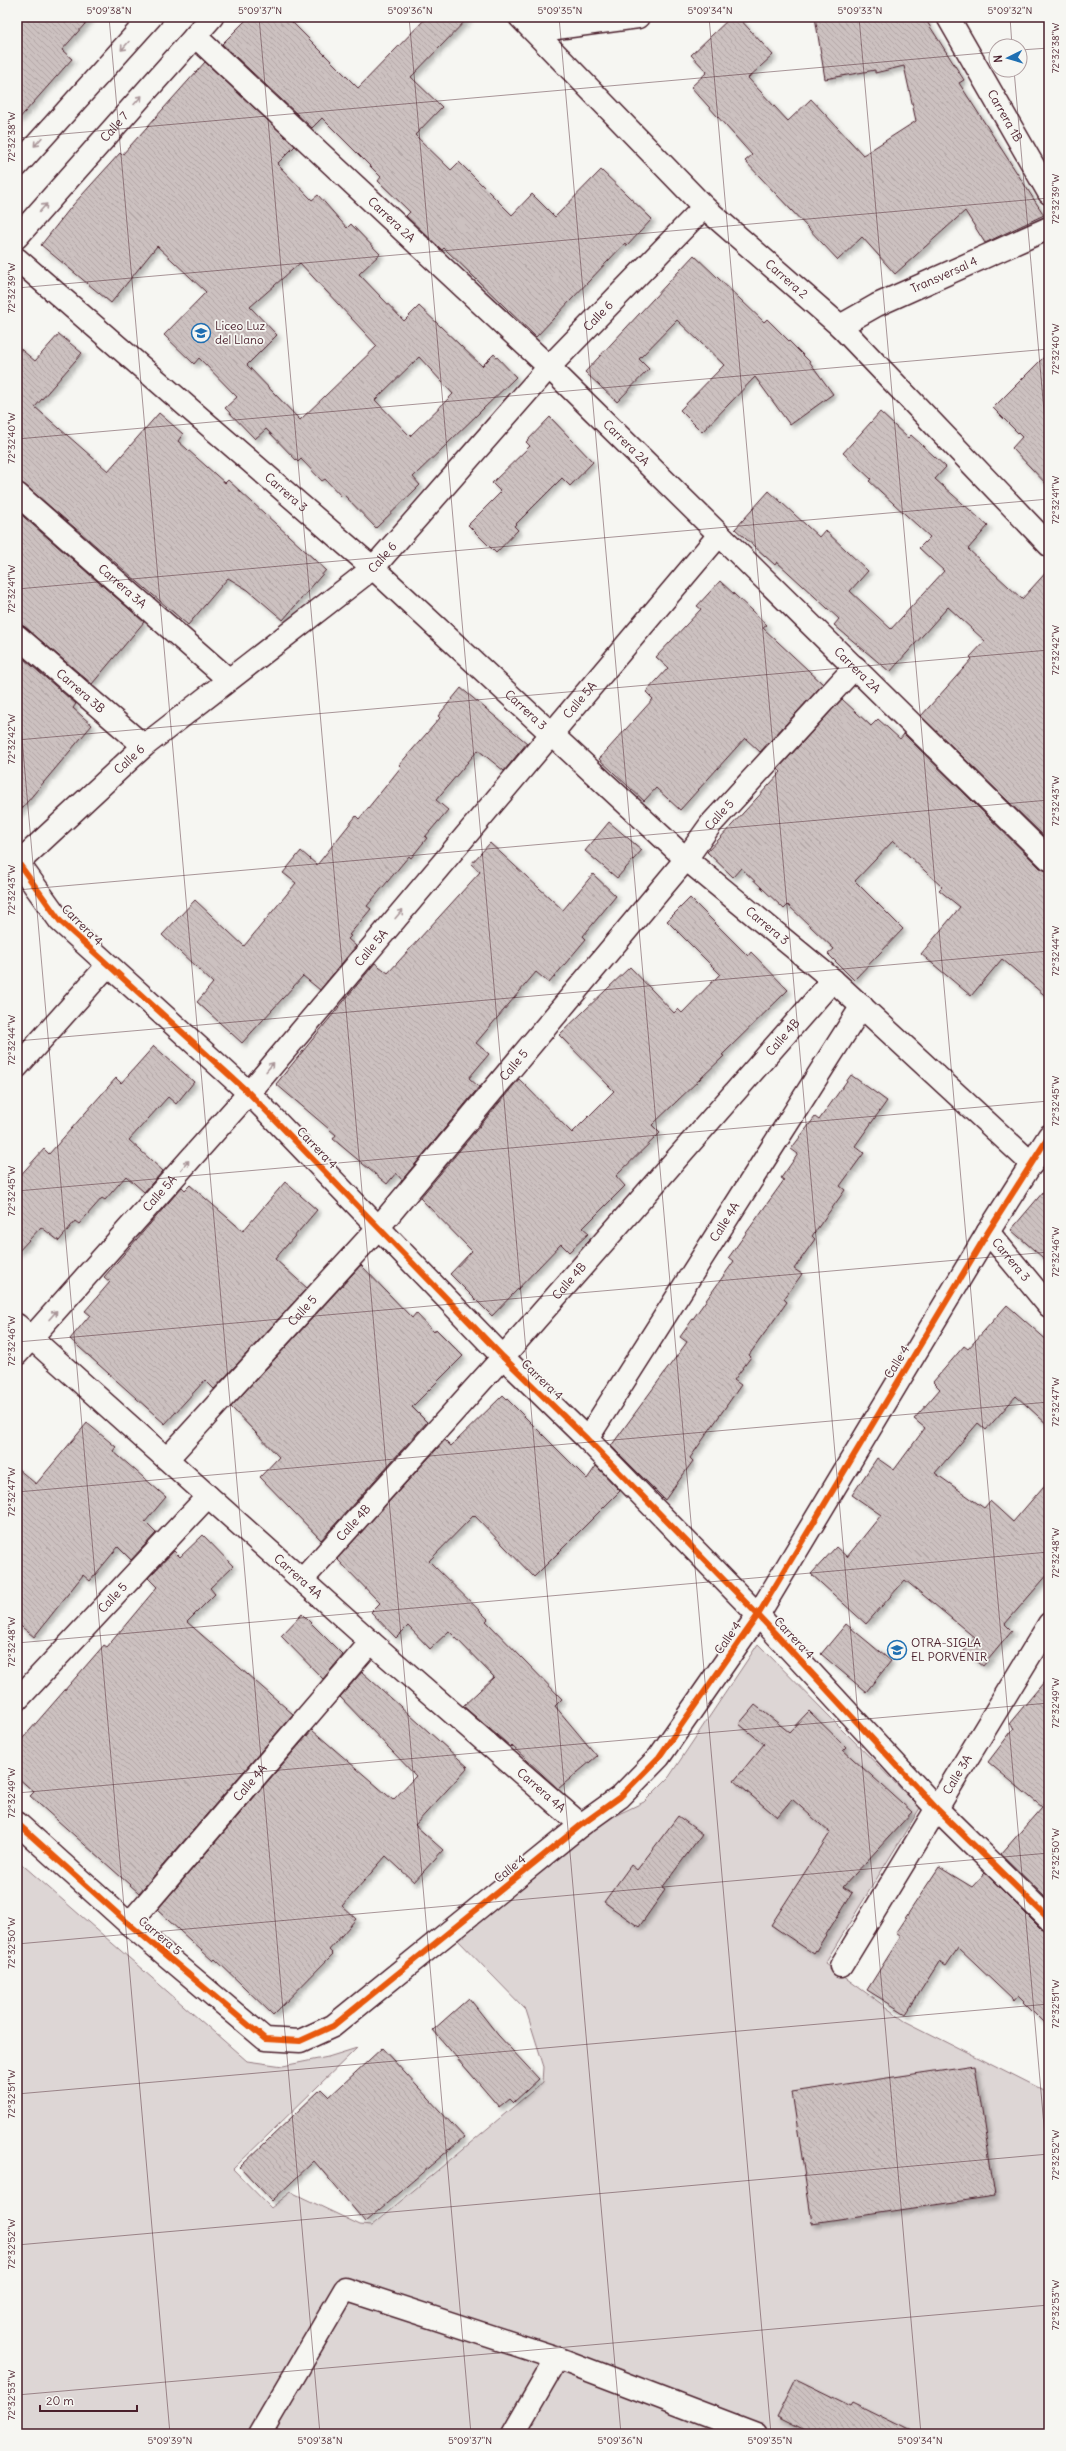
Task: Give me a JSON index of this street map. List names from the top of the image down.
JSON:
{
  "streets": {
    "street": [
      "Carrera 1B",
      "Calle 7",
      "Carrera 2A",
      "Transversal 4",
      "Carrera 2",
      "Calle 6",
      "Carrera 3",
      "Carrera 3A",
      "Carrera 3B",
      "Calle 5A",
      "Calle 5",
      "Carrera 4",
      "Calle 4B",
      "Calle 4A",
      "Calle 4",
      "Carrera 4A",
      "Calle 3A",
      "Carrera 5"
    ]
  },
  "crossings": [
    ["Calle 7", "Carrera 2A"],
    ["Carrera 2A", "Calle 6"],
    ["Carrera 2A", "Calle 5A"],
    ["Carrera 2A", "Calle 5"],
    ["Transversal 4", "Carrera 2"],
    ["Carrera 2", "Calle 6"],
    ["Calle 6", "Carrera 3"],
    ["Calle 6", "Carrera 3A"],
    ["Calle 6", "Carrera 3B"],
    ["Calle 6", "Carrera 4"],
    ["Carrera 3", "Calle 5A"],
    ["Carrera 3", "Calle 5"],
    ["Carrera 3", "Calle 4B"],
    ["Carrera 3", "Calle 4A"],
    ["Carrera 3", "Calle 4"],
    ["Calle 5A", "Carrera 4"],
    ["Calle 5A", "Carrera 4A"],
    ["Calle 5", "Carrera 4"],
    ["Calle 5", "Carrera 4A"],
    ["Carrera 4", "Calle 4B"],
    ["Carrera 4", "Calle 4A"],
    ["Carrera 4", "Calle 4"],
    ["Carrera 4", "Calle 3A"],
    ["Calle 4B", "Carrera 4A"],
    ["Calle 4A", "Carrera 4A"],
    ["Calle 4A", "Carrera 5"],
    ["Calle 4", "Carrera 4A"],
    ["Calle 4", "Carrera 5"]
  ],
  "one_way": ["Calle 5A"],
  "places": {
    "school or university": ["Liceo Luz del Llano", "OTRA-SIGLA EL PORVENIR"]
  },
  "scale_bar": "20 m",
  "north": "left",
  "coordinates": [
    "5°09'38\"N",
    "5°09'37\"N",
    "5°09'36\"N",
    "5°09'35\"N",
    "5°09'34\"N",
    "5°09'33\"N",
    "5°09'32\"N",
    "72°32'38\"W",
    "72°32'39\"W",
    "72°32'40\"W",
    "72°32'41\"W",
    "72°32'42\"W",
    "72°32'43\"W",
    "72°32'44\"W",
    "72°32'45\"W",
    "72°32'46\"W",
    "72°32'47\"W",
    "72°32'48\"W",
    "72°32'49\"W",
    "72°32'50\"W",
    "72°32'51\"W",
    "72°32'52\"W",
    "72°32'53\"W",
    "5°09'39\"N"
  ]
}
